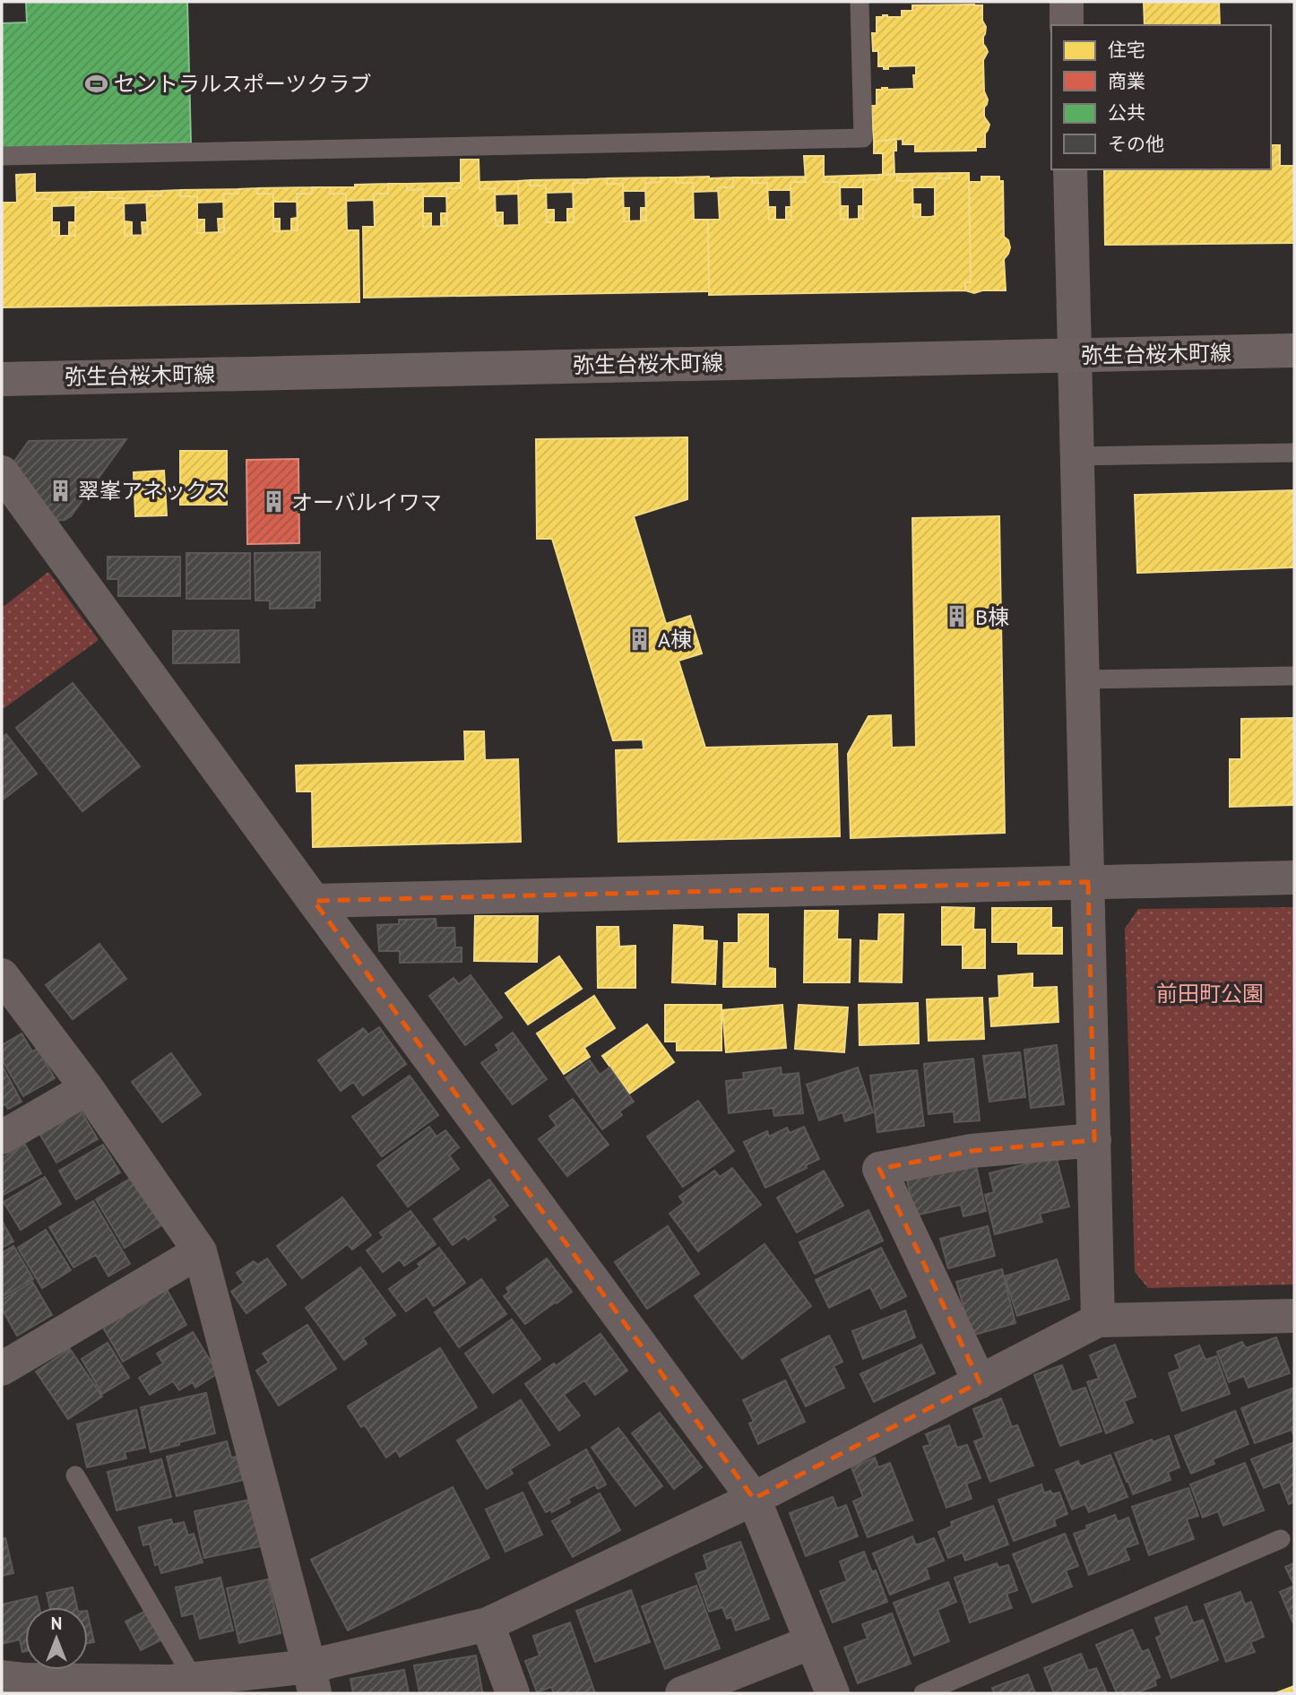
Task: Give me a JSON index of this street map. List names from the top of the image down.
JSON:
{
  "streets": {
    "main road": ["弥生台桜木町線"]
  },
  "parks": ["前田町公園"],
  "places": {
    "sports": ["セントラルスポーツクラブ"],
    "building": [
      "翠峯アネックス",
      "オーバルイワマ",
      "B棟",
      "A棟"
    ]
  },
  "legend": [
    "住宅",
    "商業",
    "公共",
    "その他"
  ],
  "north": "top"
}
